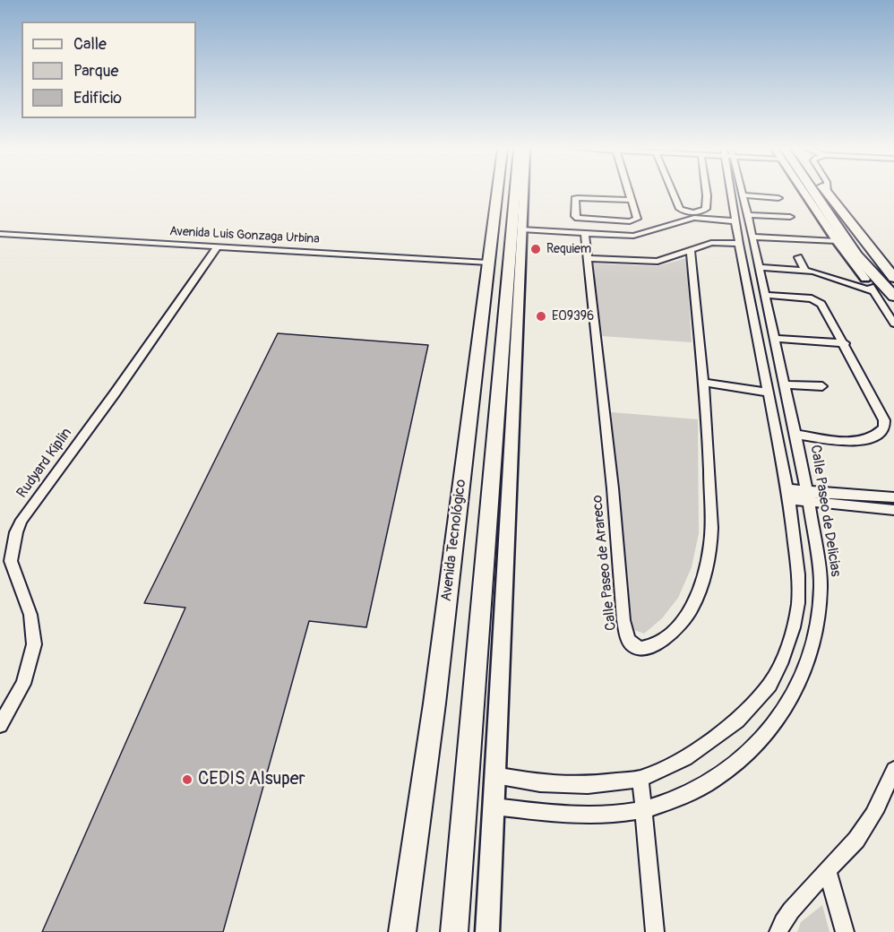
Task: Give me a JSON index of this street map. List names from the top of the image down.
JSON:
{
  "streets": {
    "main road": ["Avenida Tecnológico"],
    "street": [
      "Avenida Luis Gonzaga Urbina",
      "Rudyard Kiplin",
      "Calle Paseo de Delicias",
      "Calle Paseo de Arareco"
    ]
  },
  "crossings": [
    ["Avenida Luis Gonzaga Urbina", "Rudyard Kiplin"],
    ["Avenida Luis Gonzaga Urbina", "Avenida Tecnológico"]
  ],
  "places": ["Requiem", "E09396", "CEDIS Alsuper"],
  "legend": ["Calle", "Parque", "Edificio"]
}
